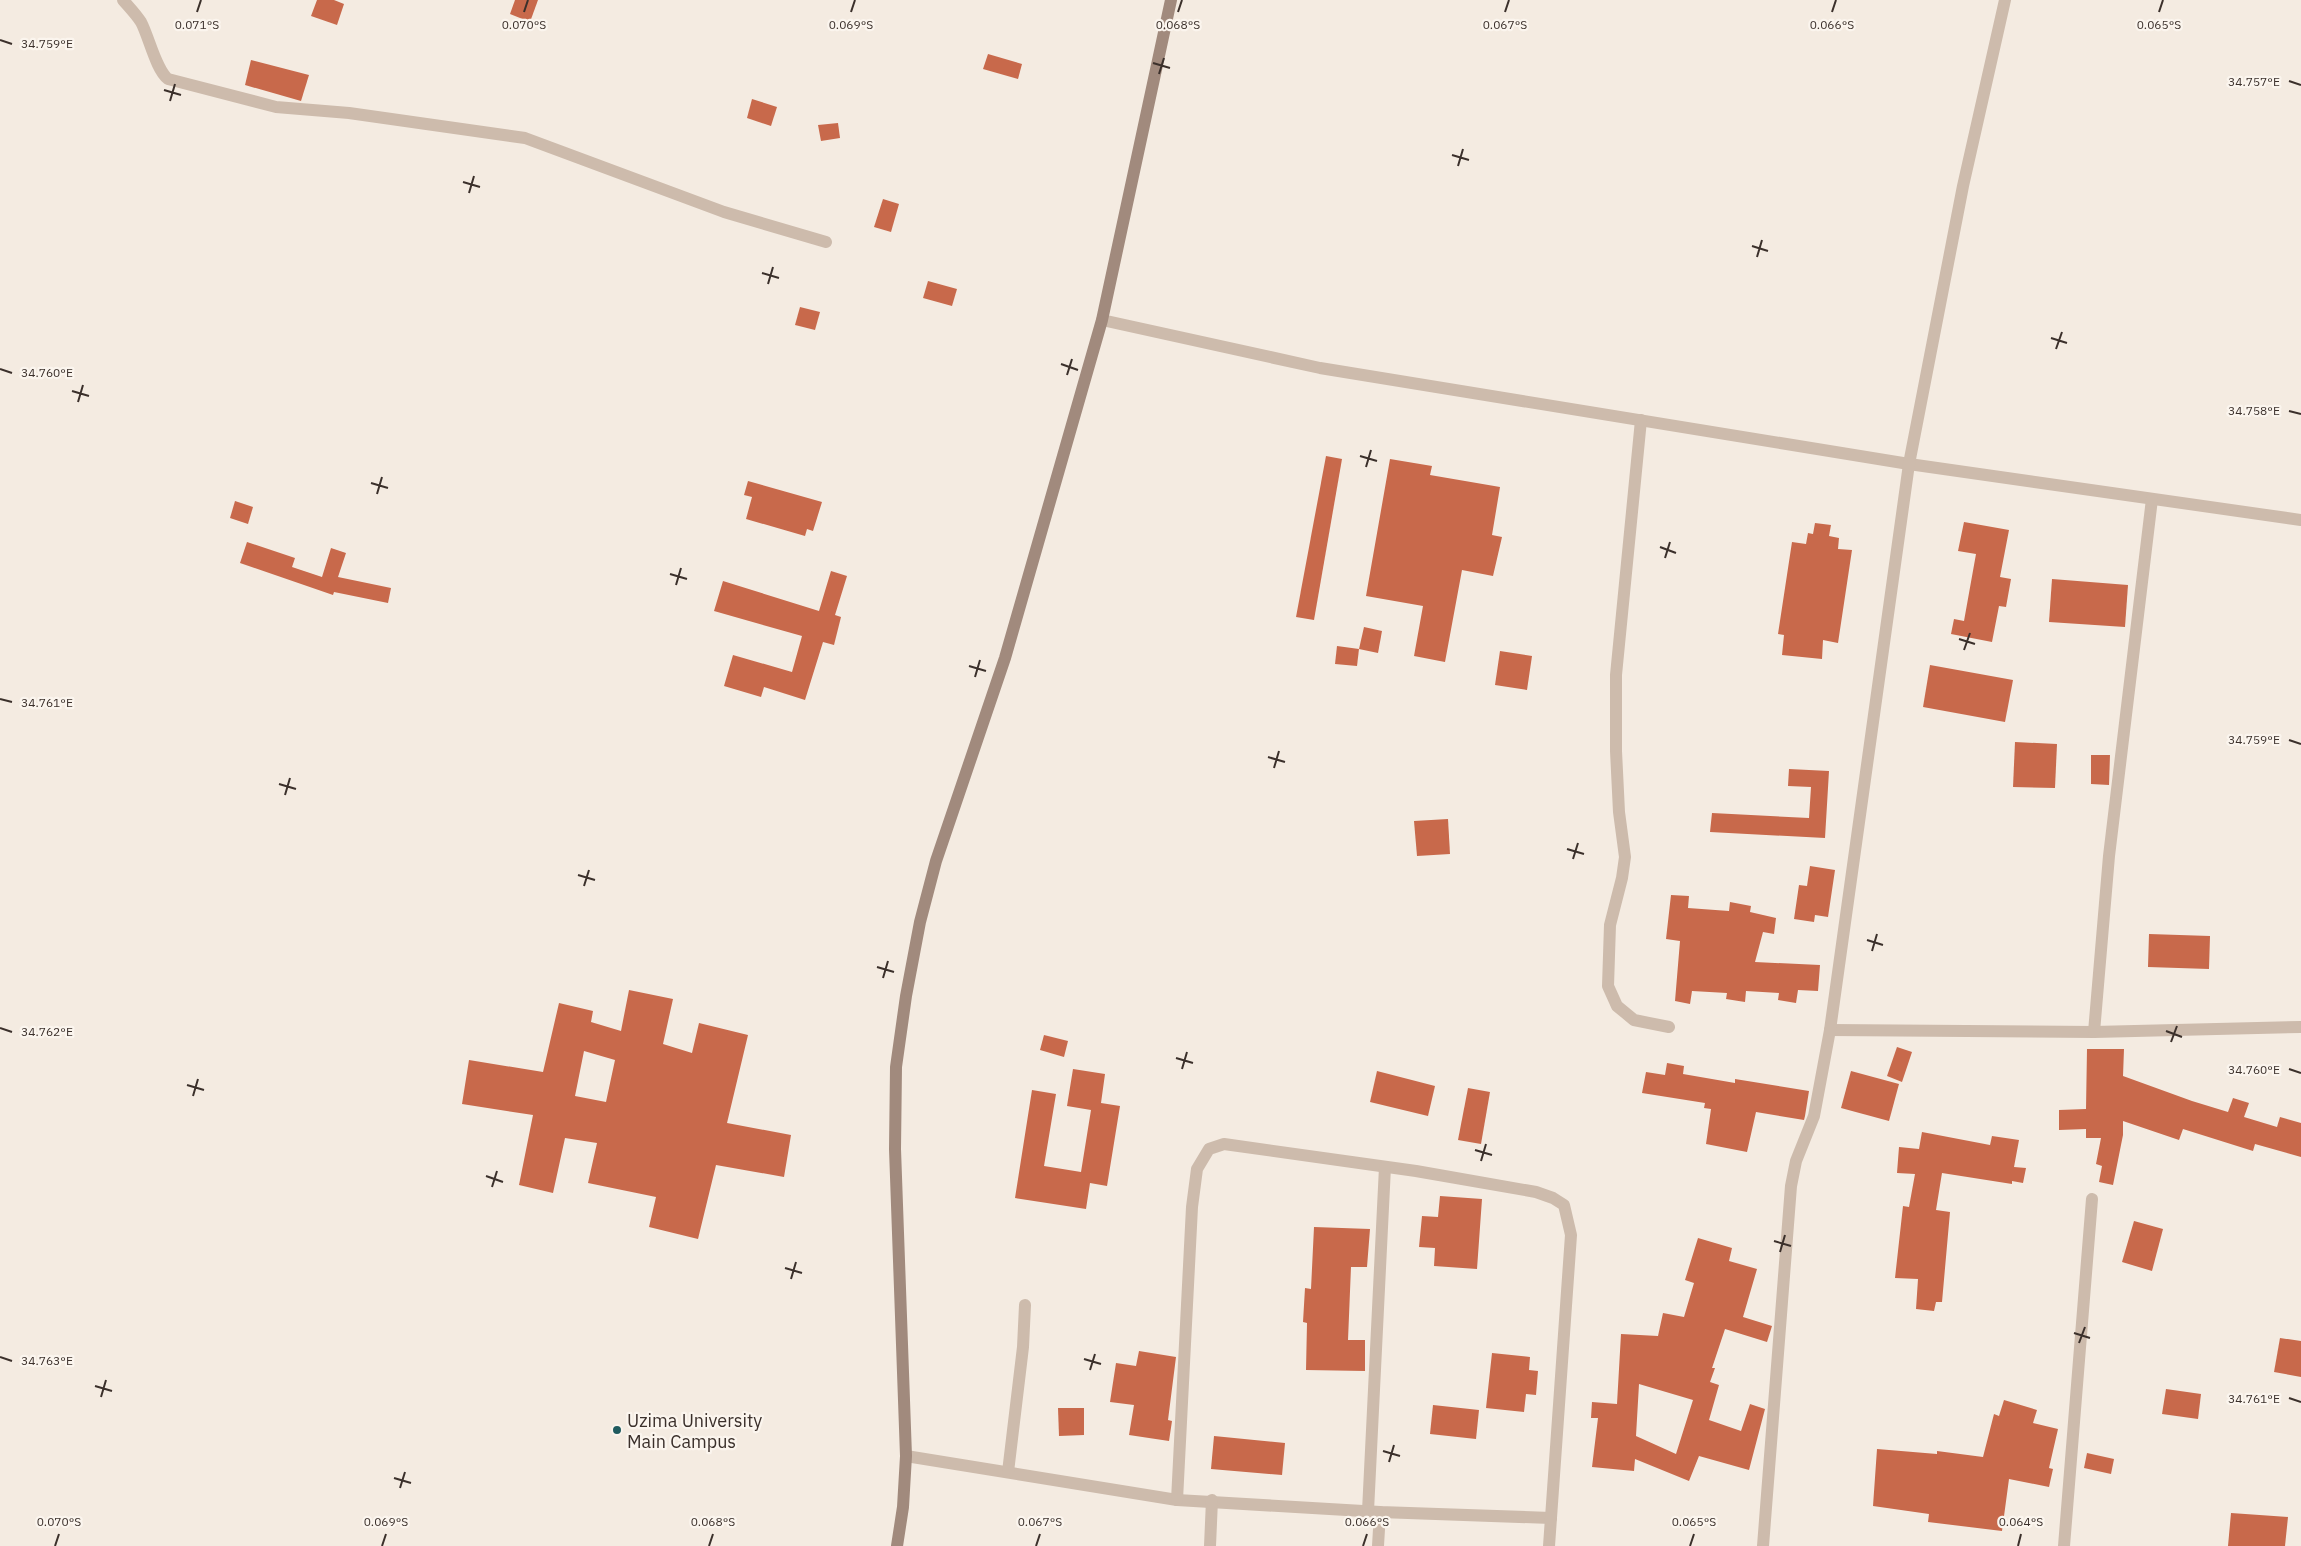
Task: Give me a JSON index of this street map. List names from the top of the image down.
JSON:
{
  "places": ["Uzima University Main Campus"],
  "coordinates": [
    "0.071°S",
    "0.070°S",
    "0.069°S",
    "0.068°S",
    "0.067°S",
    "0.066°S",
    "0.065°S",
    "34.759°E",
    "34.757°E",
    "34.760°E",
    "34.758°E",
    "34.761°E",
    "34.762°E",
    "34.763°E",
    "0.064°S"
  ]
}
